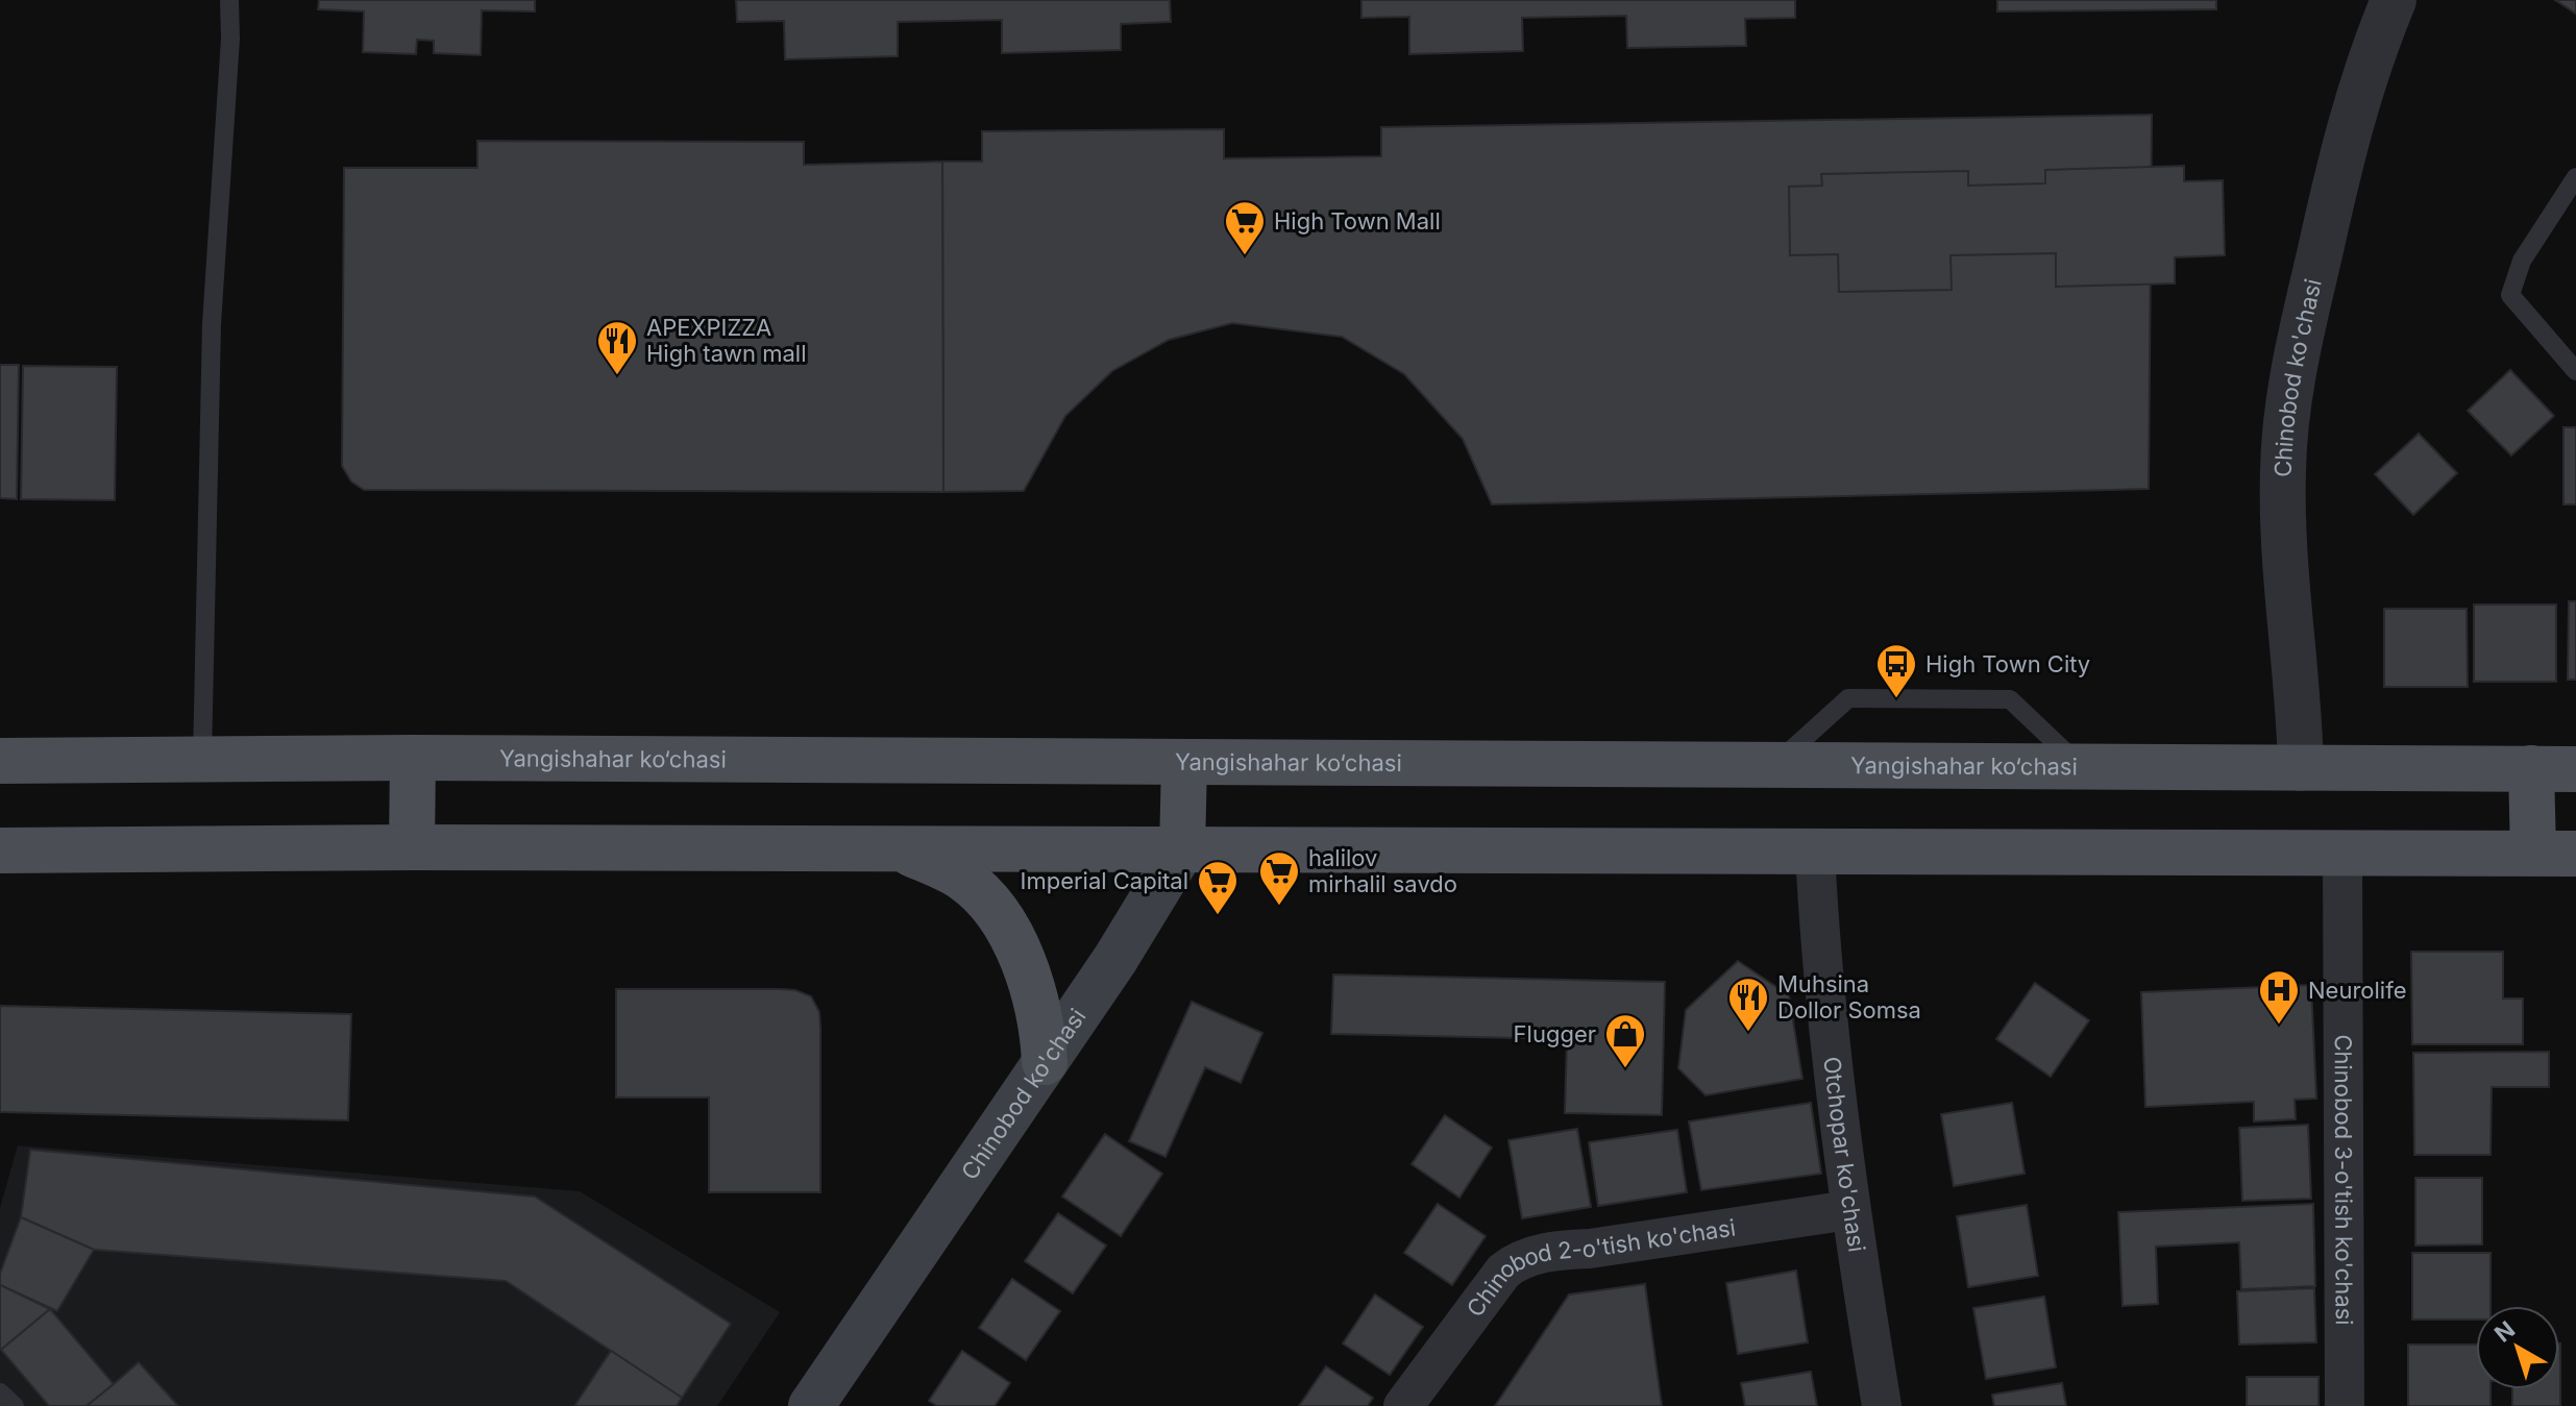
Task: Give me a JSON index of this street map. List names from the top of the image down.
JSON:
{
  "streets": {
    "main road": ["Chinobod ko'chasi", "Yangishahar ko‘chasi"],
    "street": ["Otchopar ko'chasi", "Chinobod 3-o'tish ko'chasi", "Chinobod 2-o'tish ko'chasi"]
  },
  "crossings": [
    ["Chinobod ko'chasi", "Yangishahar ko‘chasi"],
    ["Otchopar ko'chasi", "Chinobod 2-o'tish ko'chasi"]
  ],
  "places": {
    "supermarket": ["High Town Mall", "halilov mirhalil savdo", "Imperial Capital"],
    "restaurant": ["APEXPIZZA High tawn mall", "Muhsina Dollor Somsa"],
    "bus stop": ["High Town City"],
    "hospital": ["Neurolife"],
    "shop": ["Flugger"]
  },
  "north": "top left"
}
